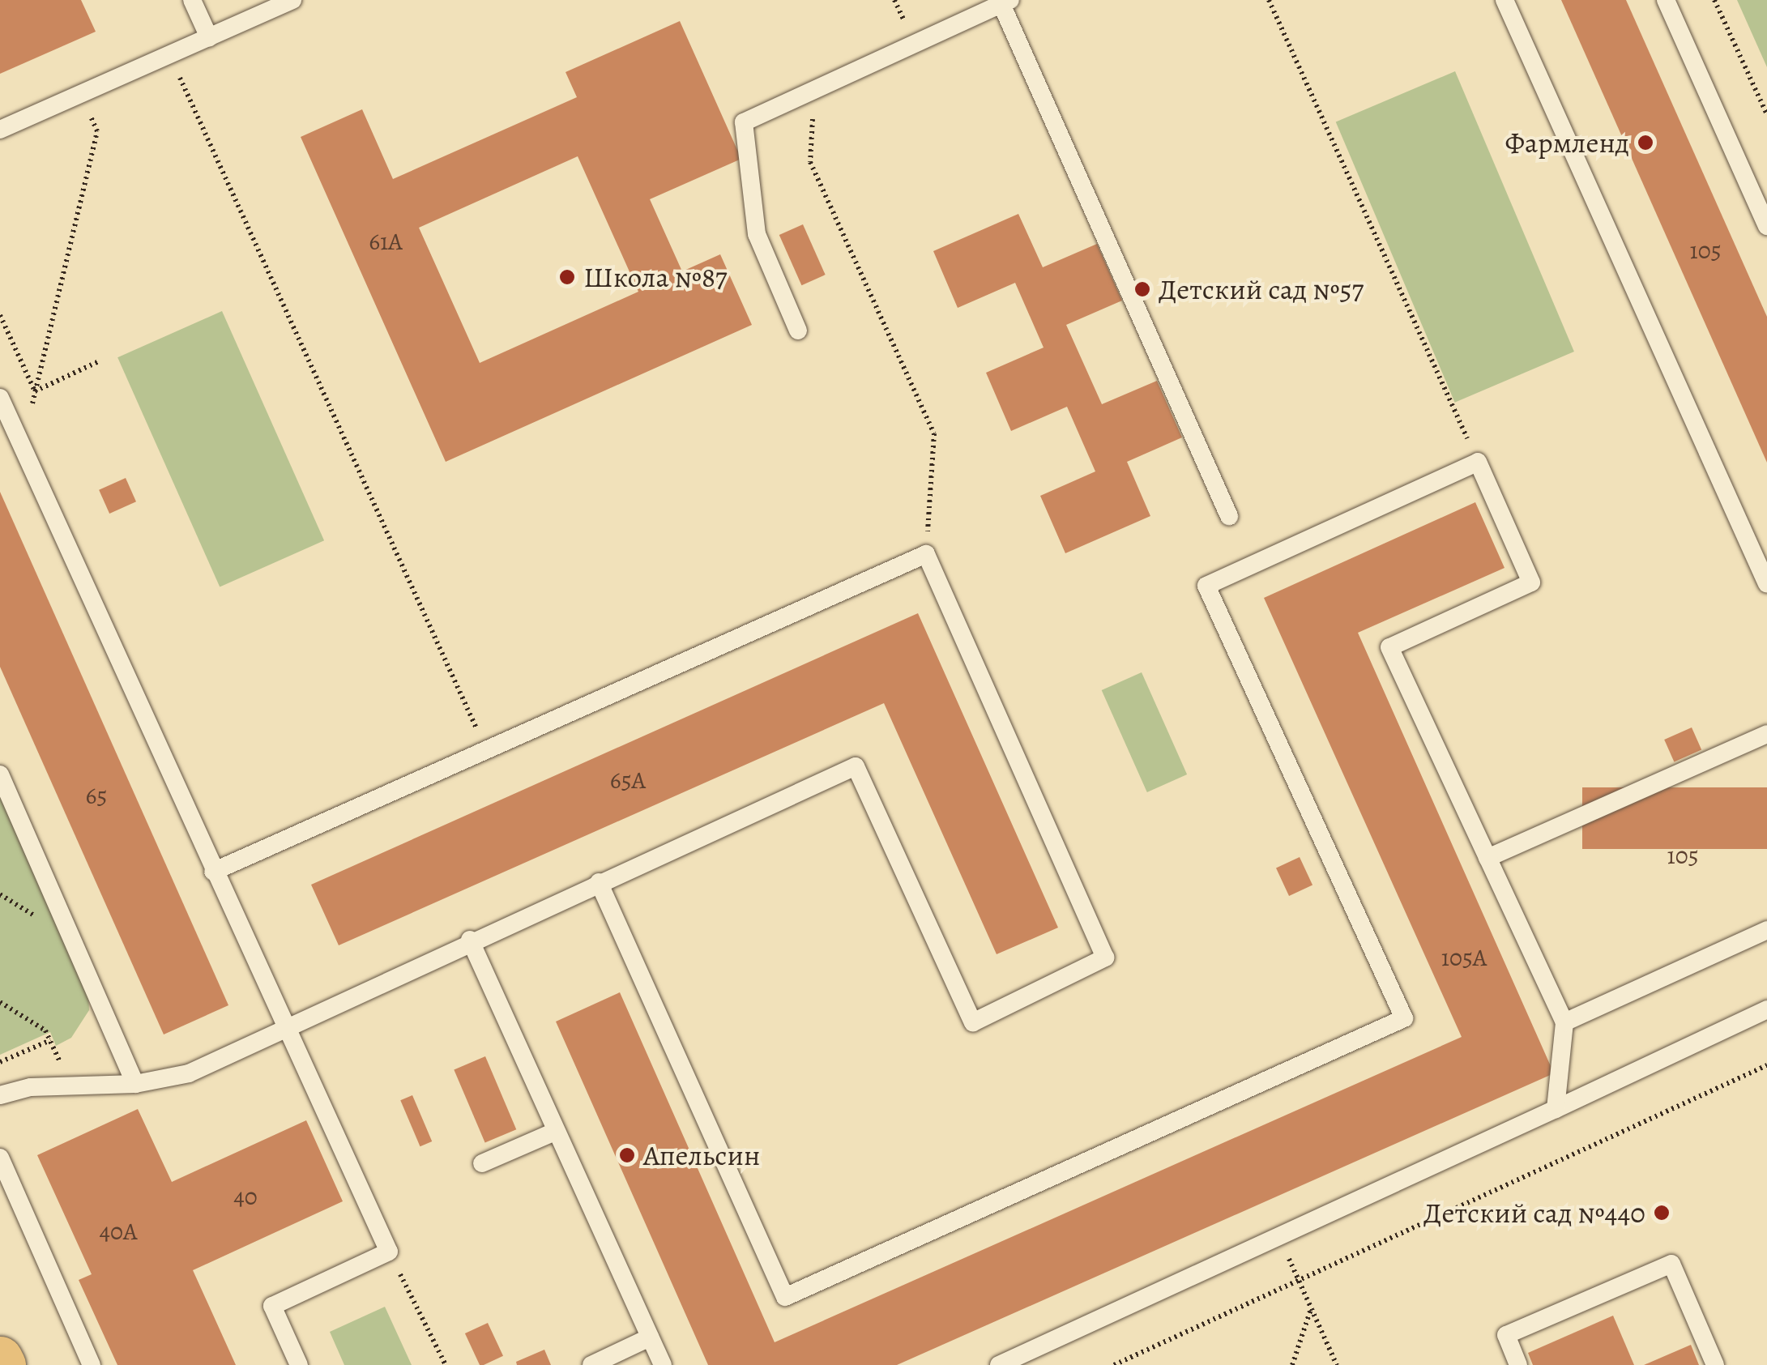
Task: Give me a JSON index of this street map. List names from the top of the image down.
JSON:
{
  "places": [
    "Фармленд",
    "Школа №87",
    "Детский сад №57",
    "Апельсин",
    "Детский сад №440"
  ],
  "house_numbers": [
    "61А",
    "105",
    "65А",
    "65",
    "105",
    "105А",
    "40",
    "40А"
  ]
}
